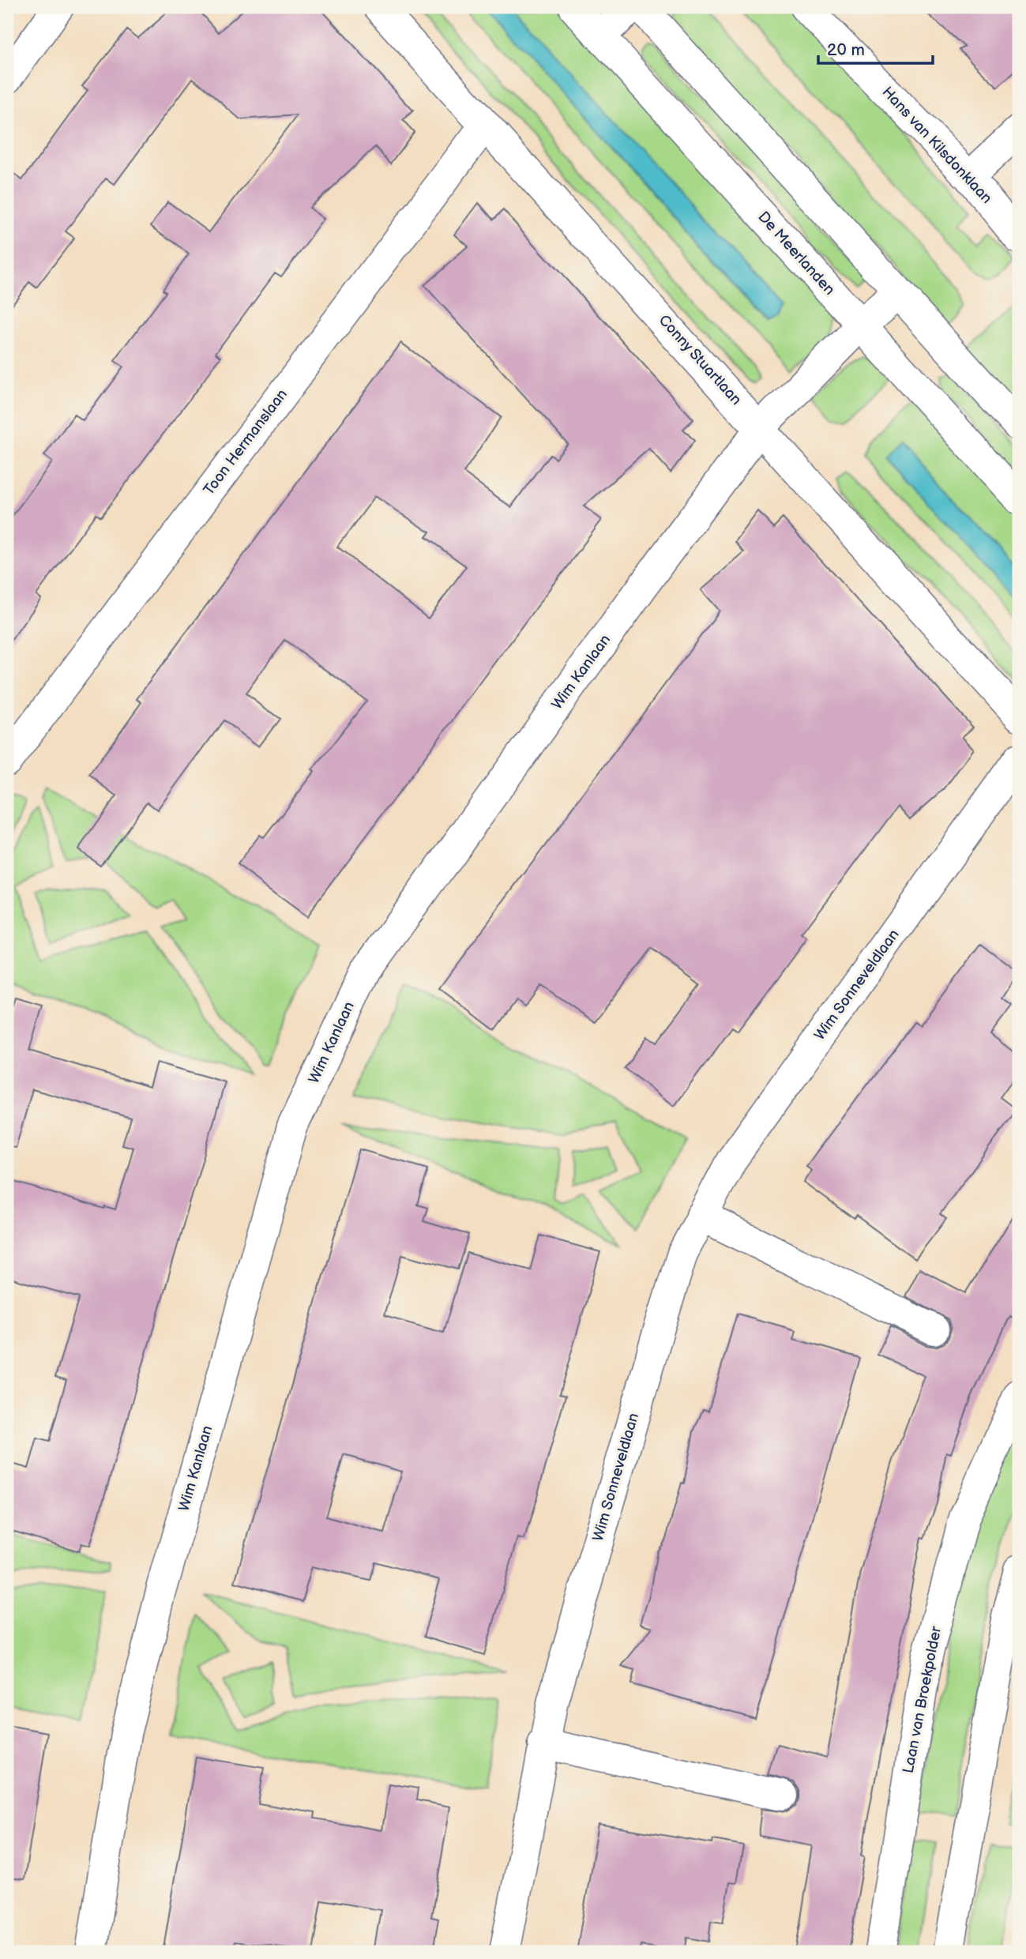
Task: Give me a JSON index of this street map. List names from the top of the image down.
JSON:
{
  "streets": {
    "street": [
      "Hans van Kilsdonklaan",
      "De Meerlanden",
      "Conny Stuartlaan",
      "Toon Hermanslaan",
      "Wim Kanlaan",
      "Wim Sonneveldlaan",
      "Laan van Broekpolder"
    ]
  },
  "crossings": [
    ["De Meerlanden", "Wim Kanlaan"],
    ["Conny Stuartlaan", "Toon Hermanslaan"],
    ["Conny Stuartlaan", "Wim Kanlaan"]
  ],
  "scale_bar": "20 m"
}
